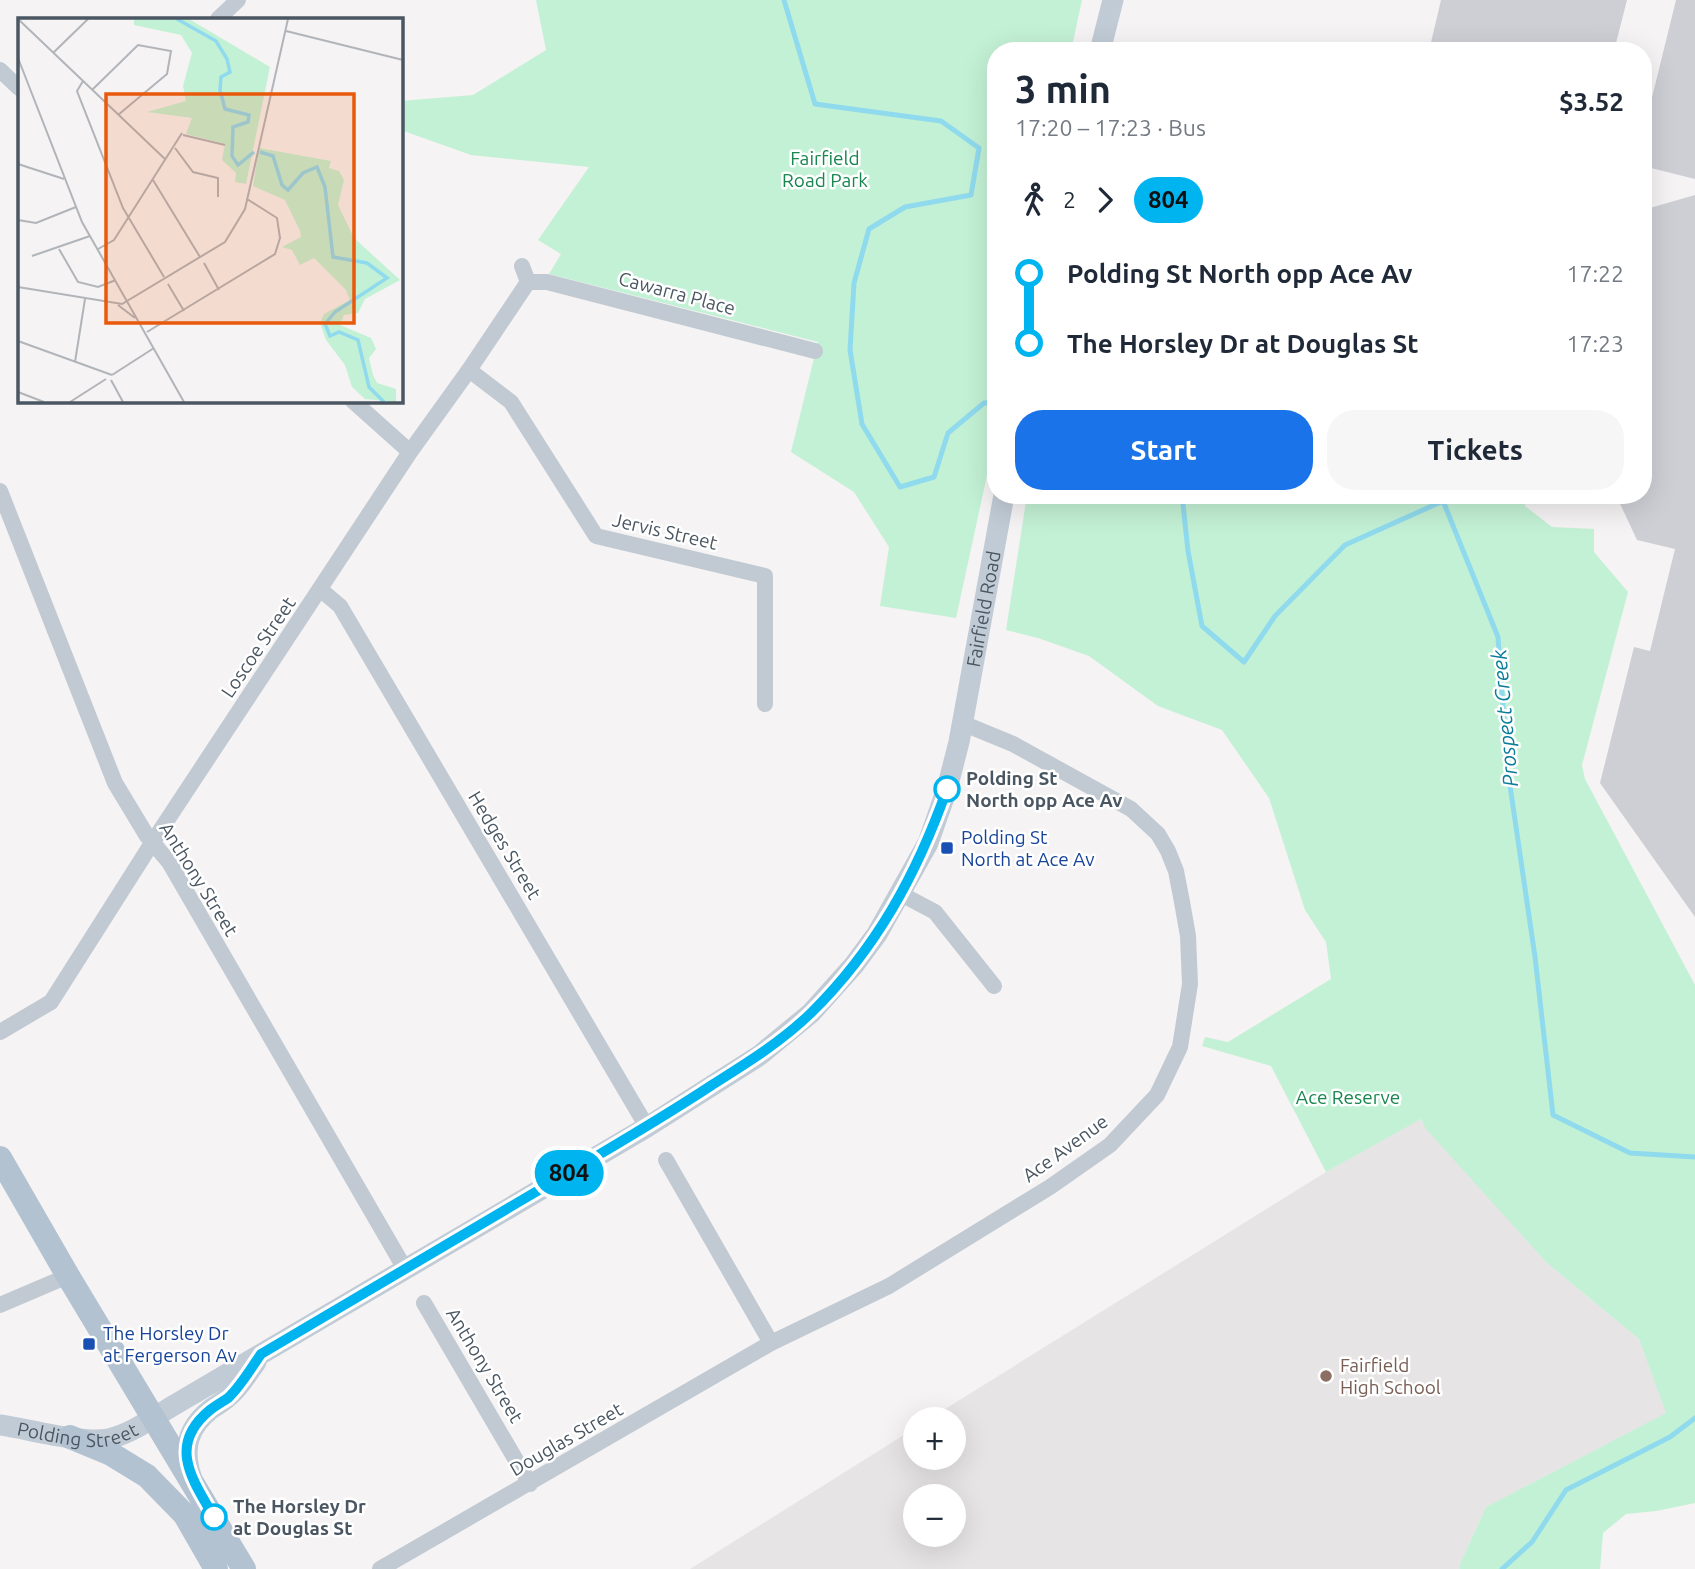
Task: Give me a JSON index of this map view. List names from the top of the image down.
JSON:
{
  "streets": {
    "main road": ["Fairfield Road", "Polding Street"],
    "street": [
      "Cawarra Place",
      "Jervis Street",
      "Loscoe Street",
      "Hedges Street",
      "Anthony Street",
      "Ace Avenue",
      "Douglas Street"
    ]
  },
  "crossings": [
    ["Cawarra Place", "Loscoe Street"],
    ["Jervis Street", "Loscoe Street"],
    ["Fairfield Road", "Hedges Street"],
    ["Fairfield Road", "Ace Avenue"],
    ["Fairfield Road", "Polding Street"],
    ["Loscoe Street", "Hedges Street"],
    ["Loscoe Street", "Anthony Street"],
    ["Hedges Street", "Polding Street"],
    ["Anthony Street", "Polding Street"],
    ["Anthony Street", "Douglas Street"],
    ["Ace Avenue", "Douglas Street"]
  ],
  "water": ["Prospect Creek"],
  "parks": ["Fairfield Road Park", "Ace Reserve"],
  "places": {
    "other": ["Polding St North opp Ace Av", "Fairfield High School", "The Horsley Dr at Douglas St"],
    "transit": ["Polding St North at Ace Av", "The Horsley Dr at Fergerson Av"]
  },
  "lines": ["bus line 804"],
  "page": {
    "on_map": "804",
    "heading": ["3 min", "17:20 – 17:23 · Bus", "$3.52"],
    "legs": ["2", "804"],
    "list": [
      {
        "name": "Polding St North opp Ace Av",
        "value": "17:22"
      },
      {
        "name": "The Horsley Dr at Douglas St",
        "value": "17:23"
      }
    ],
    "buttons": ["Start", "Tickets"],
    "map_buttons": ["+", "−"]
  }
}
